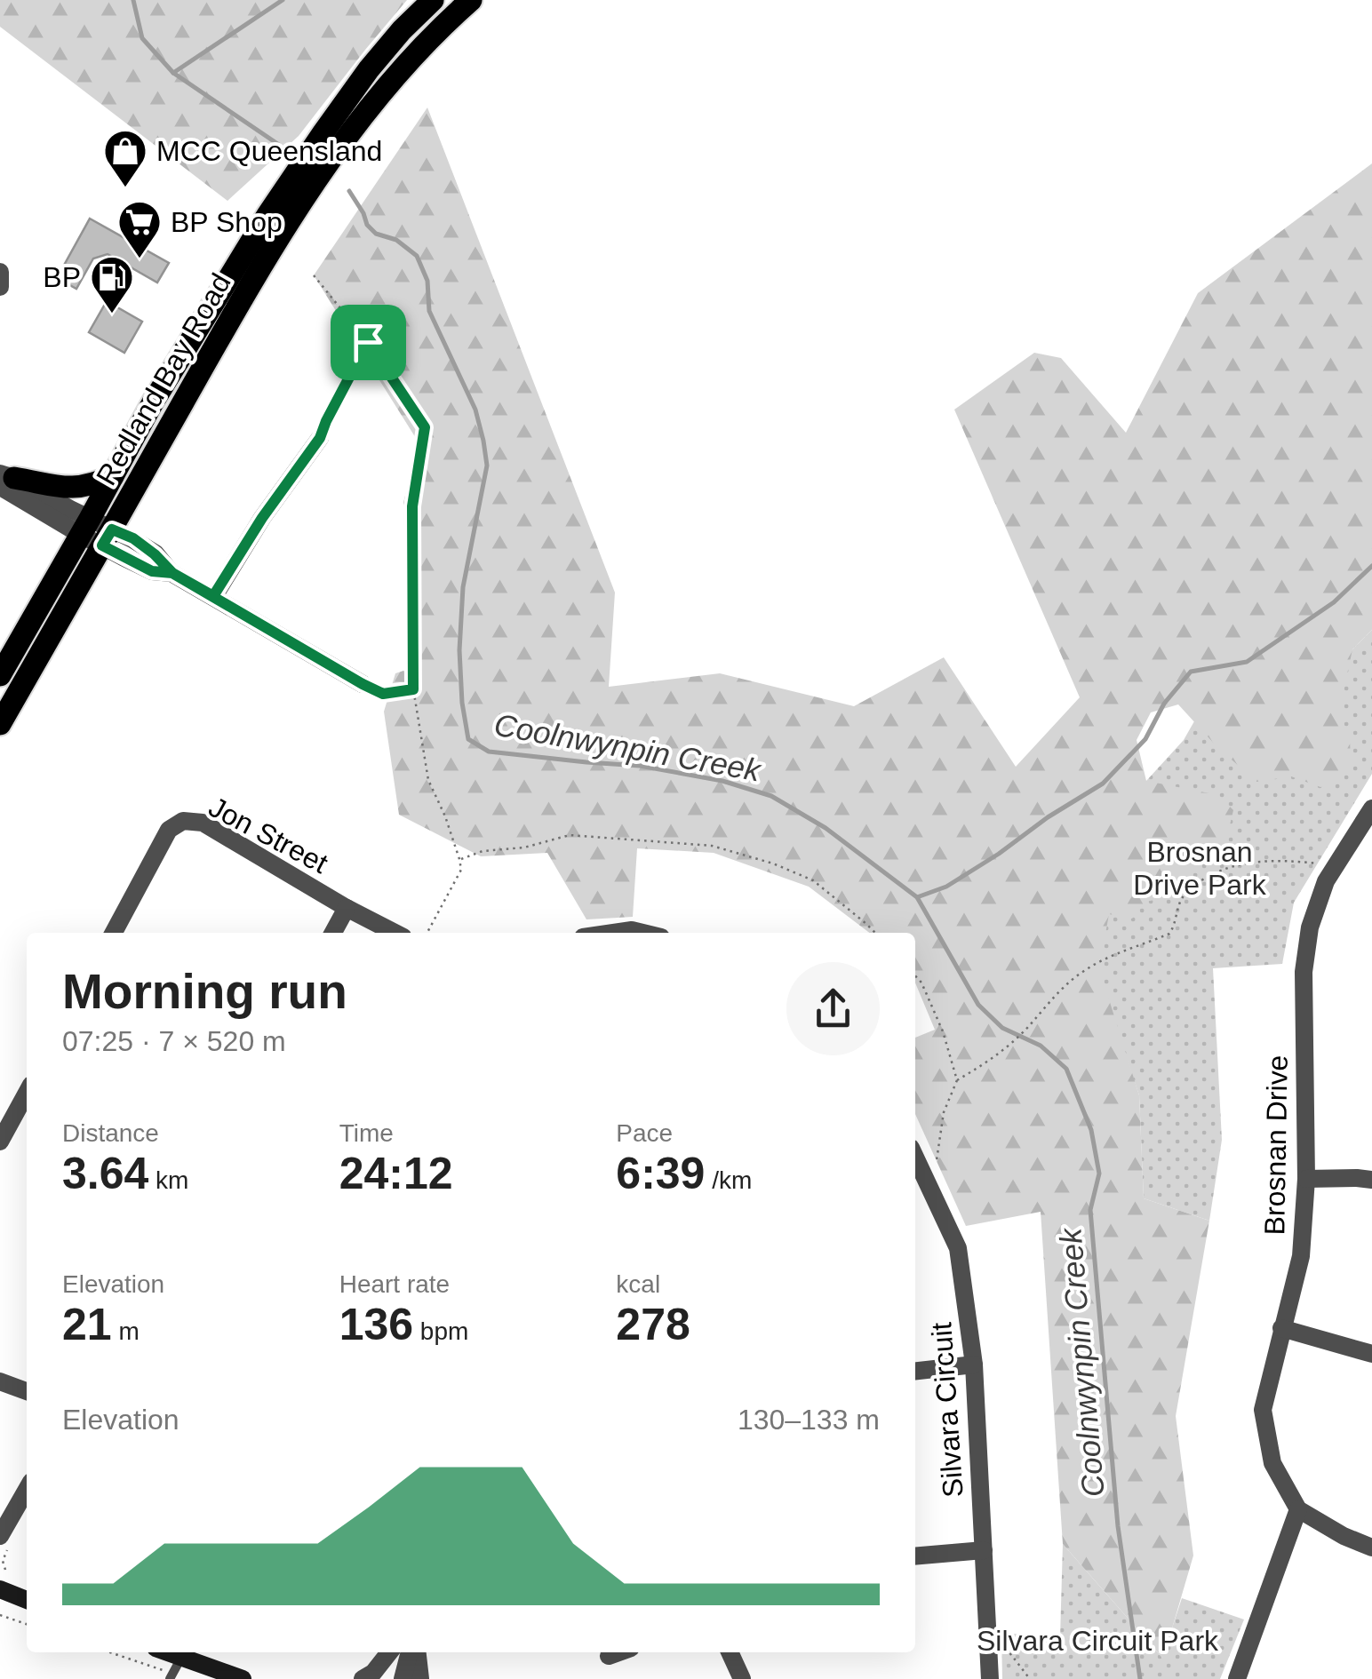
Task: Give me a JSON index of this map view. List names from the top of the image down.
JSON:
{
  "streets": {
    "main road": ["Redland Bay Road"],
    "street": ["Jon Street", "Brosnan Drive", "Silvara Circuit"]
  },
  "water": ["Coolnwynpin Creek"],
  "parks": ["Brosnan Drive Park", "Silvara Circuit Park"],
  "places": {
    "shop": ["MCC Queensland"],
    "supermarket": ["BP Shop"],
    "fuel station": ["BP"]
  },
  "page": {
    "heading": ["Morning run", "07:25 · 7 × 520 m"],
    "stats": [
      ["Distance", "3.64 km"],
      ["Time", "24:12"],
      ["Pace", "6:39 /km"],
      ["Elevation", "21 m"],
      ["Heart rate", "136 bpm"],
      ["kcal", "278"]
    ],
    "chart": ["Elevation", "130–133 m"]
  }
}
